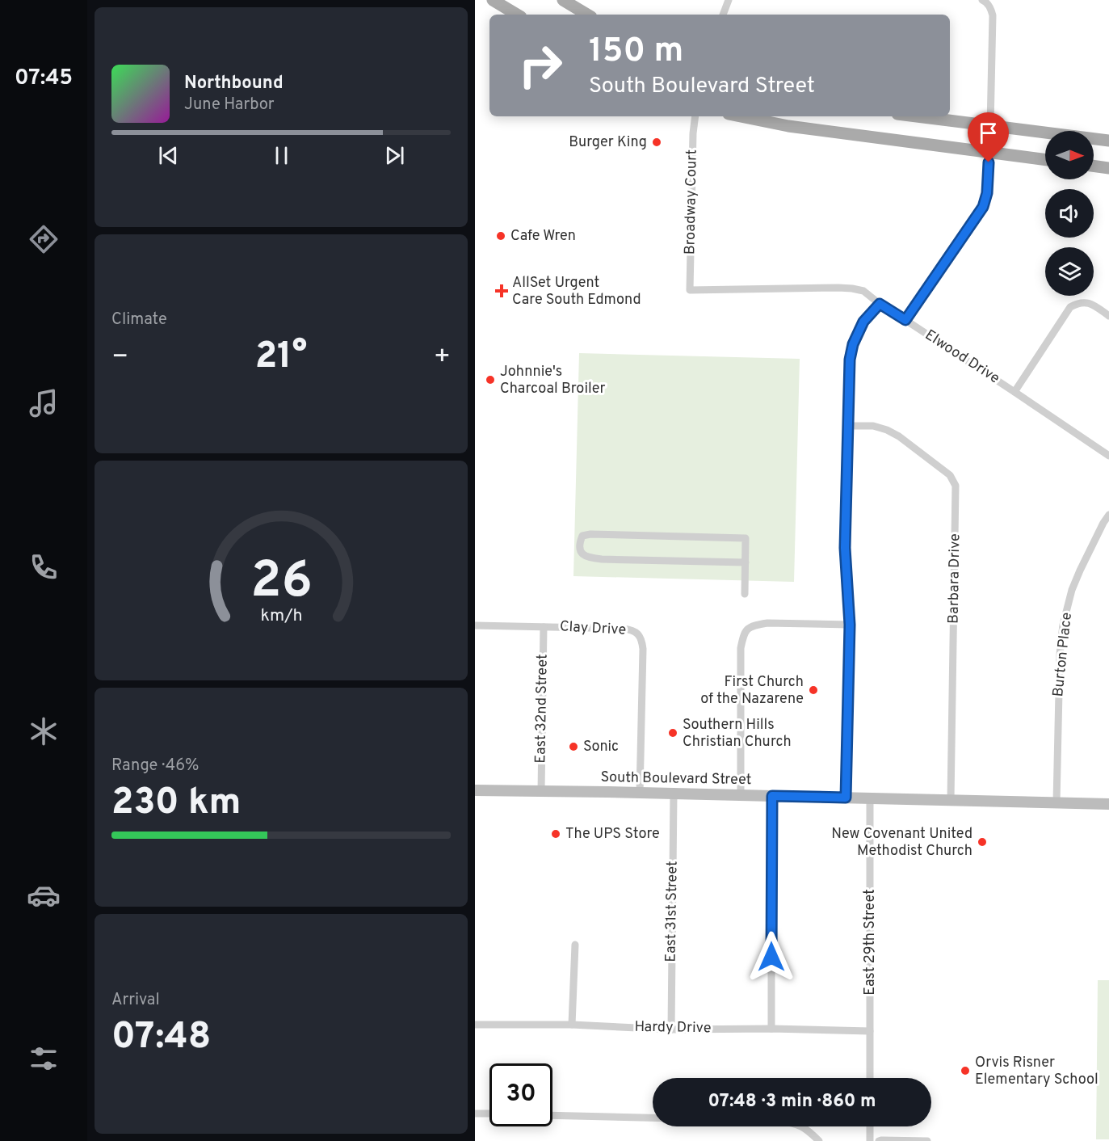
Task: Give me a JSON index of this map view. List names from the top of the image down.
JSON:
{
  "streets": {
    "main road": ["South Boulevard Street"],
    "street": [
      "Broadway Court",
      "Elwood Drive",
      "Barbara Drive",
      "Clay Drive",
      "Burton Place",
      "East 32nd Street",
      "East 31st Street",
      "East 29th Street",
      "Hardy Drive"
    ]
  },
  "crossings": [
    ["Broadway Court", "Elwood Drive"],
    ["Barbara Drive", "South Boulevard Street"],
    ["Clay Drive", "East 32nd Street"],
    ["Clay Drive", "South Boulevard Street"],
    ["Burton Place", "South Boulevard Street"],
    ["East 32nd Street", "South Boulevard Street"],
    ["South Boulevard Street", "East 31st Street"],
    ["South Boulevard Street", "East 29th Street"],
    ["East 31st Street", "Hardy Drive"],
    ["East 29th Street", "Hardy Drive"]
  ],
  "places": {
    "other": [
      "Burger King",
      "Cafe Wren",
      "Johnnie's Charcoal Broiler",
      "First Church of the Nazarene",
      "Southern Hills Christian Church",
      "Sonic",
      "The UPS Store",
      "New Covenant United Methodist Church",
      "Orvis Risner Elementary School"
    ],
    "health": ["AllSet Urgent Care South Edmond"]
  },
  "north": "right",
  "page": {
    "tabs": "07:45",
    "turn": ["150 m", "South Boulevard Street"],
    "song": ["Northbound", "June Harbor"],
    "tile": [
      "Climate",
      ["Range · 46%", "230 km"],
      ["Arrival", "07:48"]
    ],
    "heat": ["−", "21°", "+"],
    "limit": "30",
    "trip": "07:48 · 3 min · 860 m",
    "gauge": ["26", "km/h"]
  }
}
